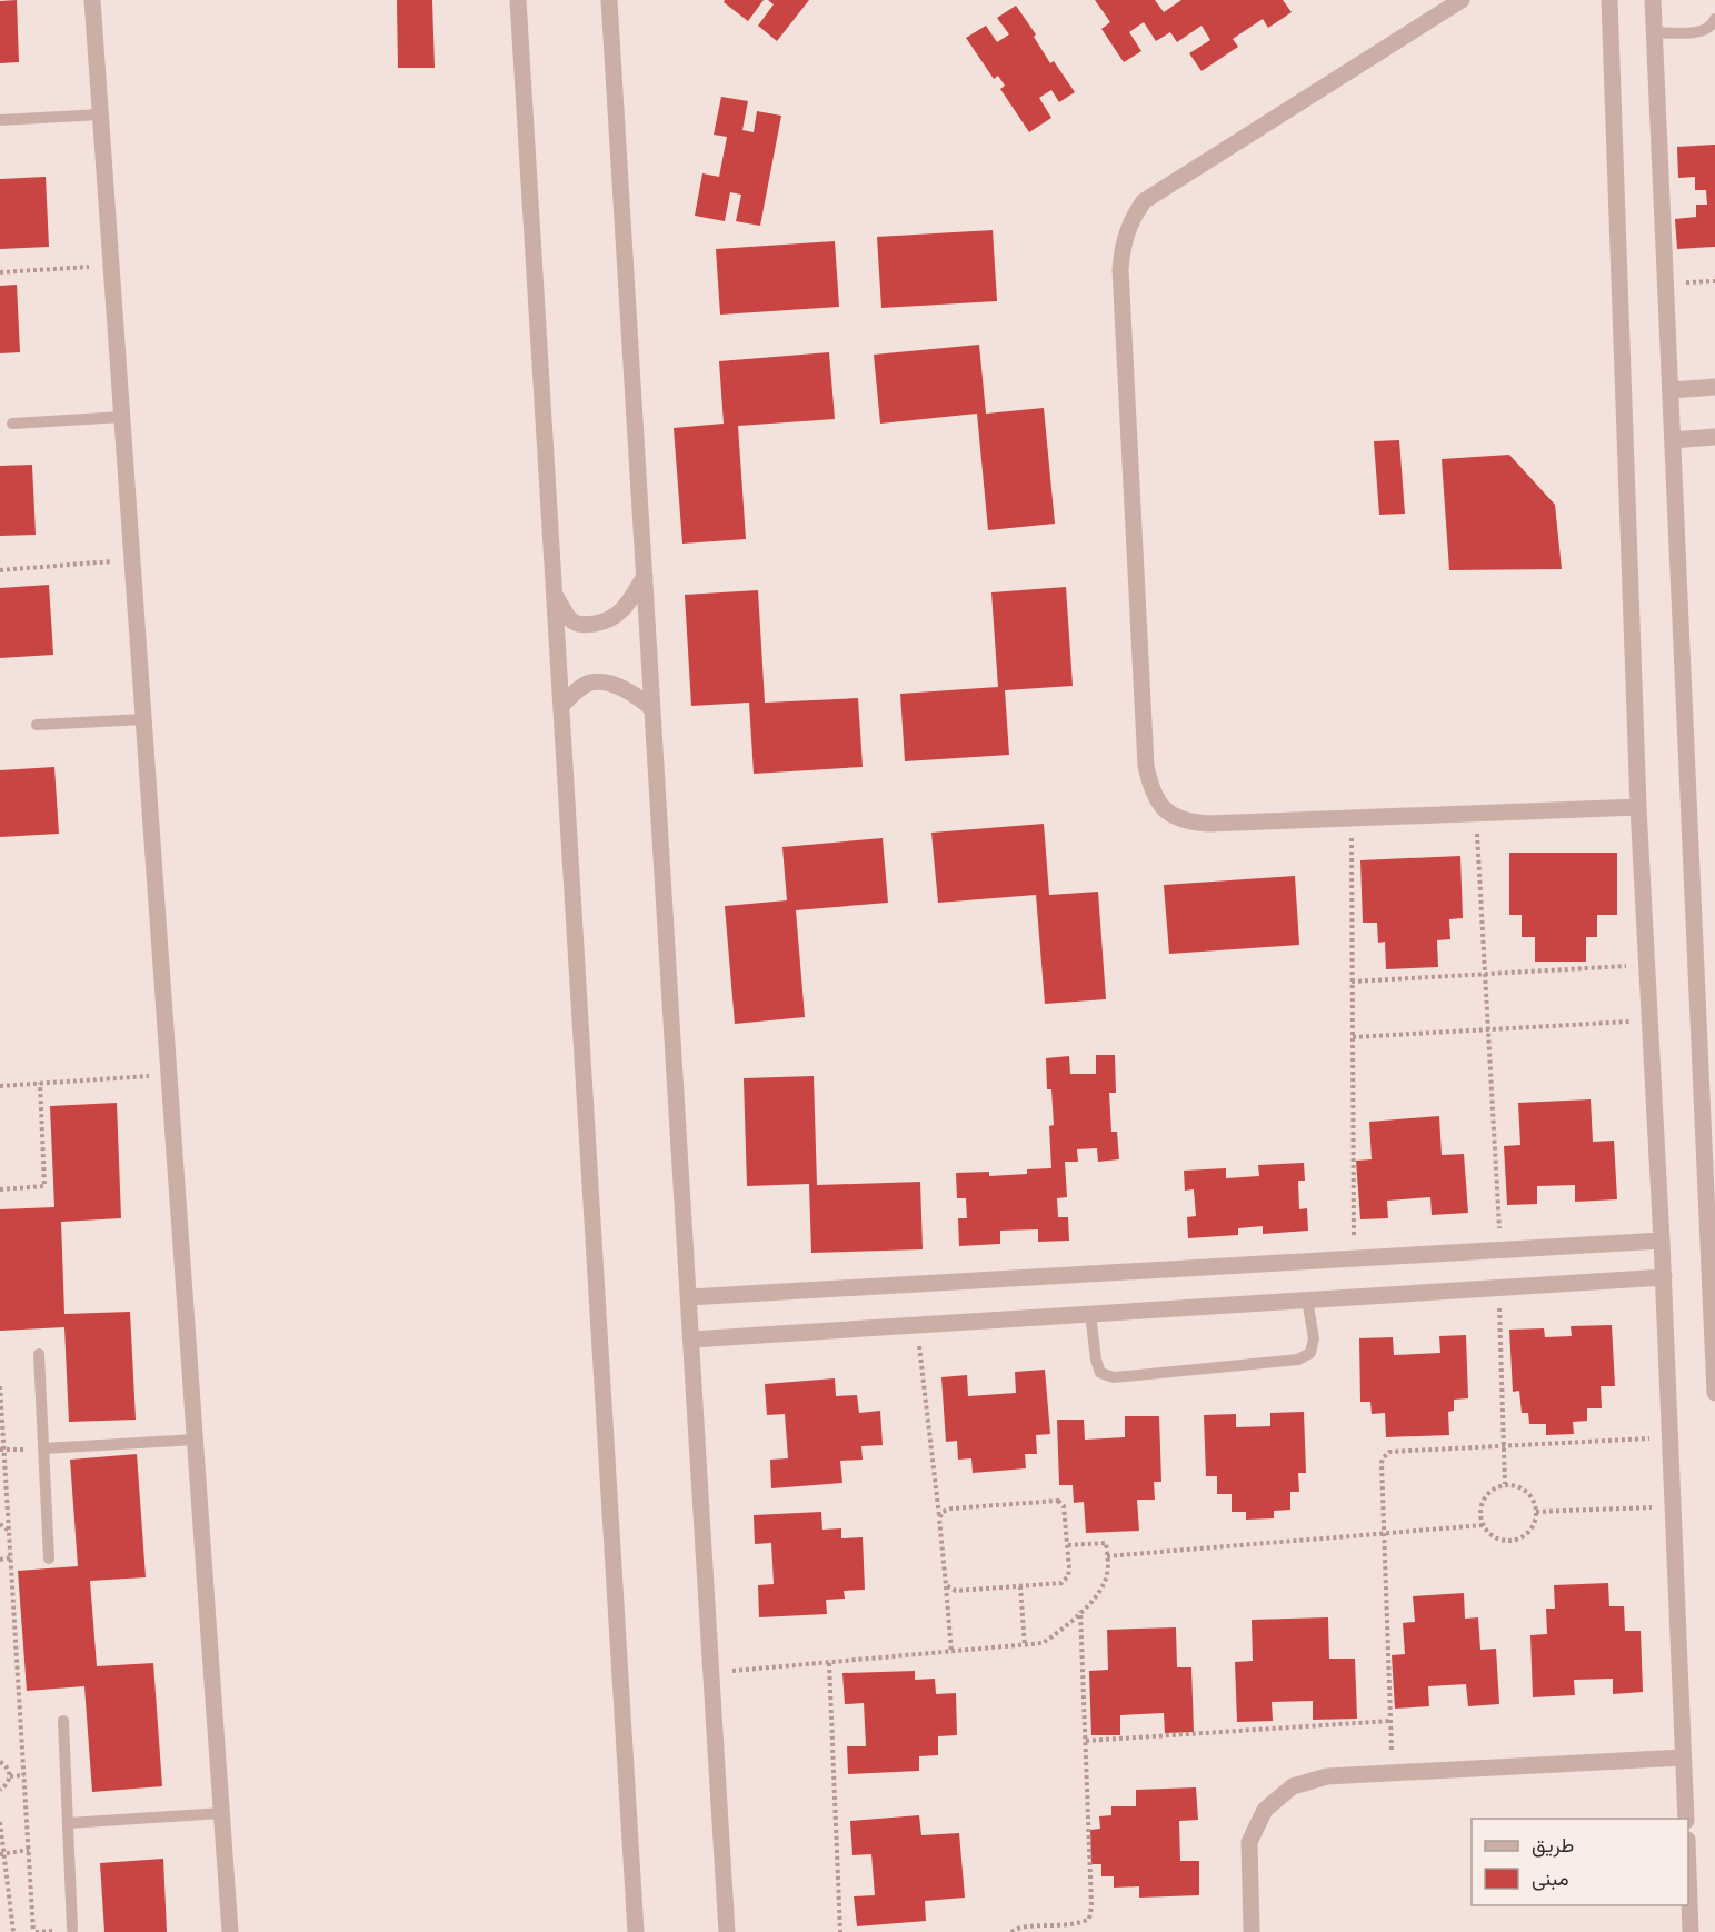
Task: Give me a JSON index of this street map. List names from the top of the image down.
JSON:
{
  "legend": ["طريق", "مبنى"]
}
